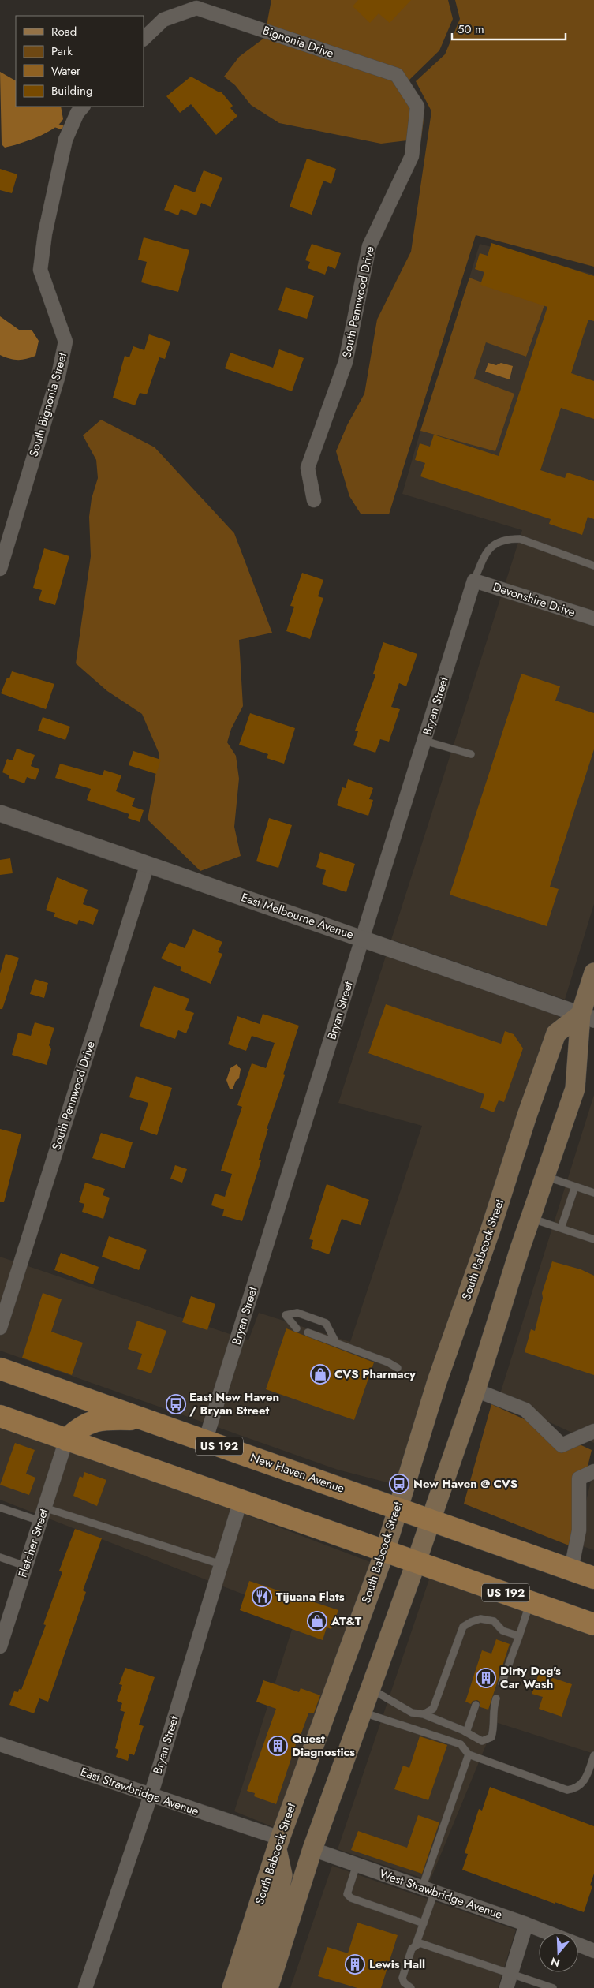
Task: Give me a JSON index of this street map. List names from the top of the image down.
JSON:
{
  "streets": {
    "main road": ["South Babcock Street", "US 192", "New Haven Avenue"],
    "street": [
      "Bignonia Drive",
      "South Pennwood Drive",
      "South Bignonia Street",
      "Devonshire Drive",
      "Bryan Street",
      "East Melbourne Avenue",
      "Fletcher Street",
      "East Strawbridge Avenue",
      "West Strawbridge Avenue"
    ]
  },
  "crossings": [
    ["Bignonia Drive", "South Pennwood Drive"],
    ["South Pennwood Drive", "East Melbourne Avenue"],
    ["Devonshire Drive", "Bryan Street"],
    ["Bryan Street", "East Melbourne Avenue"],
    ["Bryan Street", "US 192"],
    ["Bryan Street", "New Haven Avenue"],
    ["Bryan Street", "East Strawbridge Avenue"],
    ["East Melbourne Avenue", "South Babcock Street"],
    ["South Babcock Street", "US 192"],
    ["South Babcock Street", "New Haven Avenue"],
    ["South Babcock Street", "East Strawbridge Avenue"],
    ["US 192", "Fletcher Street"]
  ],
  "places": {
    "shop": ["CVS Pharmacy", "AT&T"],
    "bus stop": ["East New Haven / Bryan Street", "New Haven @ CVS"],
    "restaurant": ["Tijuana Flats"],
    "building": ["Dirty Dog's Car Wash", "Quest Diagnostics", "Lewis Hall"]
  },
  "legend": [
    "Road",
    "Park",
    "Water",
    "Building"
  ],
  "scale_bar": "50 m",
  "north": "bottom"
}
